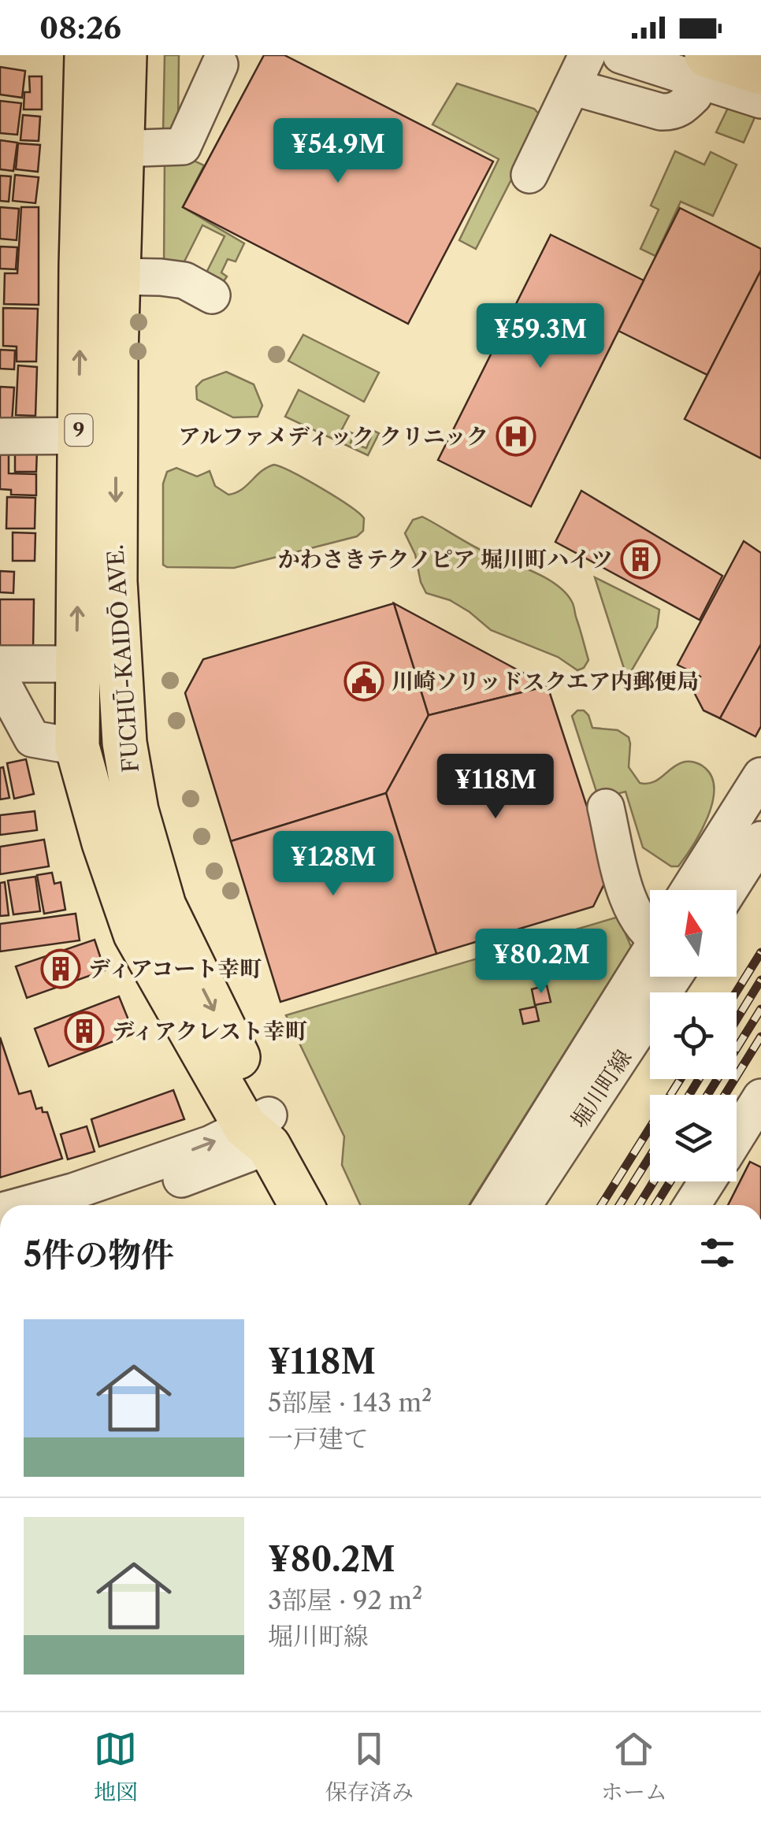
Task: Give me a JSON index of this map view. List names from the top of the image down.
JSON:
{
  "streets": {
    "main road": ["9", "FUCHŪ-KAIDŌ AVE."]
  },
  "crossings": [
    ["9", "FUCHŪ-KAIDŌ AVE."]
  ],
  "places": {
    "hospital": ["アルファメディック クリニック"],
    "building": ["かわさきテクノピア 堀川町ハイツ", "ディアコート幸町", "ディアクレスト幸町"],
    "public building": ["川崎ソリッドスクエア内郵便局"]
  },
  "north": "top",
  "page": {
    "status": "08:26",
    "price": [
      "¥54.9M",
      "¥59.3M",
      "¥118M",
      "¥128M",
      "¥80.2M"
    ],
    "heading": "5件の物件",
    "list": [
      {
        "name": "¥118M",
        "note": "5部屋 · 143 m² · 一戸建て"
      },
      {
        "name": "¥80.2M",
        "note": "3部屋 · 92 m² · 堀川町線"
      }
    ],
    "tabs": ["地図", "保存済み", "ホーム"]
  }
}
